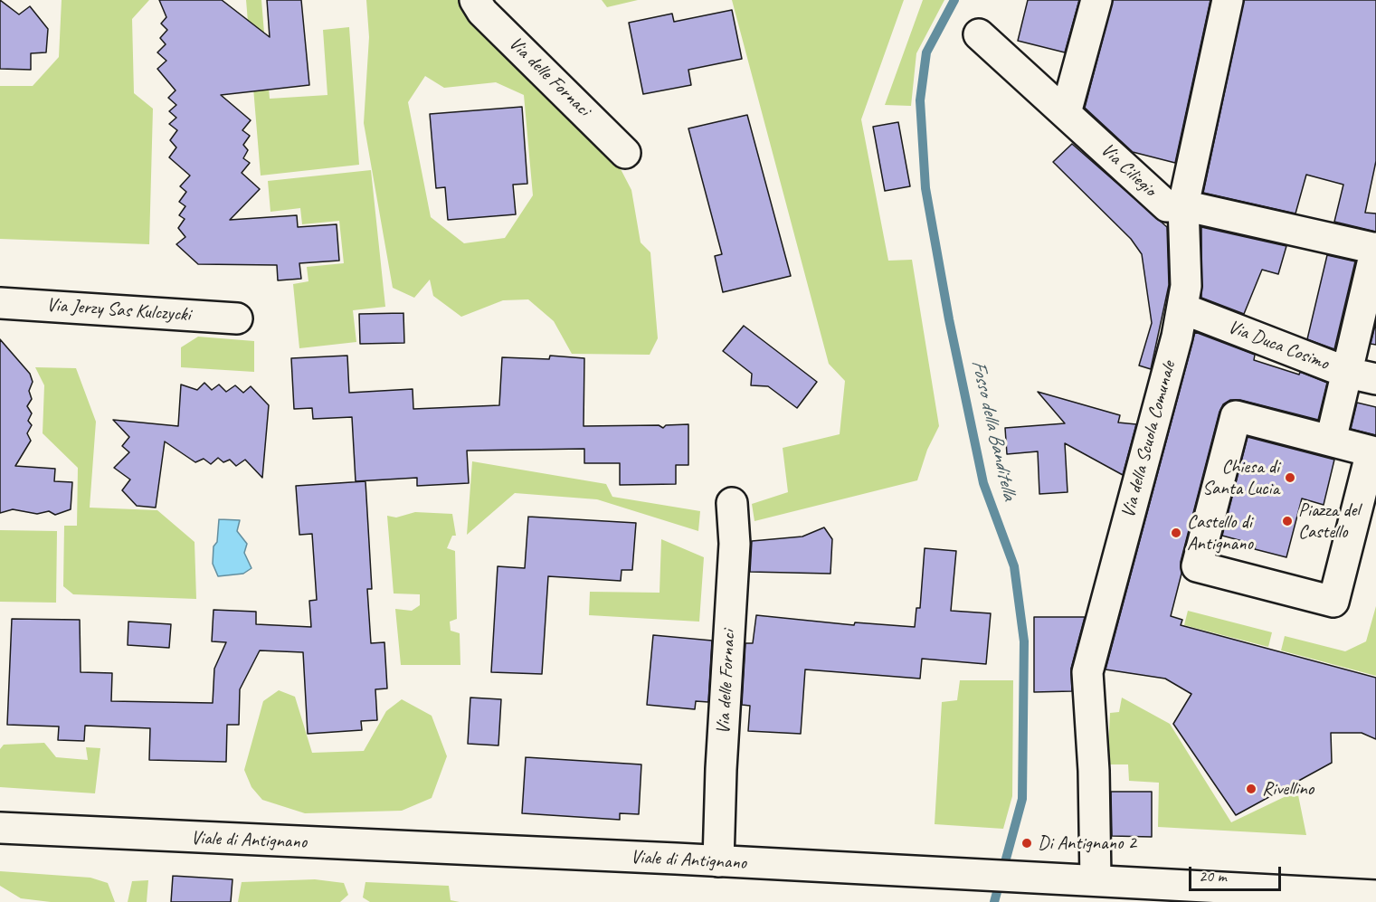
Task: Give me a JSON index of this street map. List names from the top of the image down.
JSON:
{
  "streets": {
    "street": [
      "Via delle Fornaci",
      "Via Ciliegio",
      "Via Jerzy Sas Kulczycki",
      "Via Duca Cosimo",
      "Via della Scuola Comunale",
      "Viale di Antignano"
    ]
  },
  "crossings": [
    ["Via delle Fornaci", "Viale di Antignano"],
    ["Via Ciliegio", "Via della Scuola Comunale"],
    ["Via Duca Cosimo", "Via della Scuola Comunale"],
    ["Via della Scuola Comunale", "Viale di Antignano"]
  ],
  "water": ["Fosso della Banditella"],
  "places": [
    "Chiesa di Santa Lucia",
    "Piazza del Castello",
    "Castello di Antignano",
    "Rivellino",
    "Di Antignano 2"
  ],
  "scale_bar": "20 m"
}
